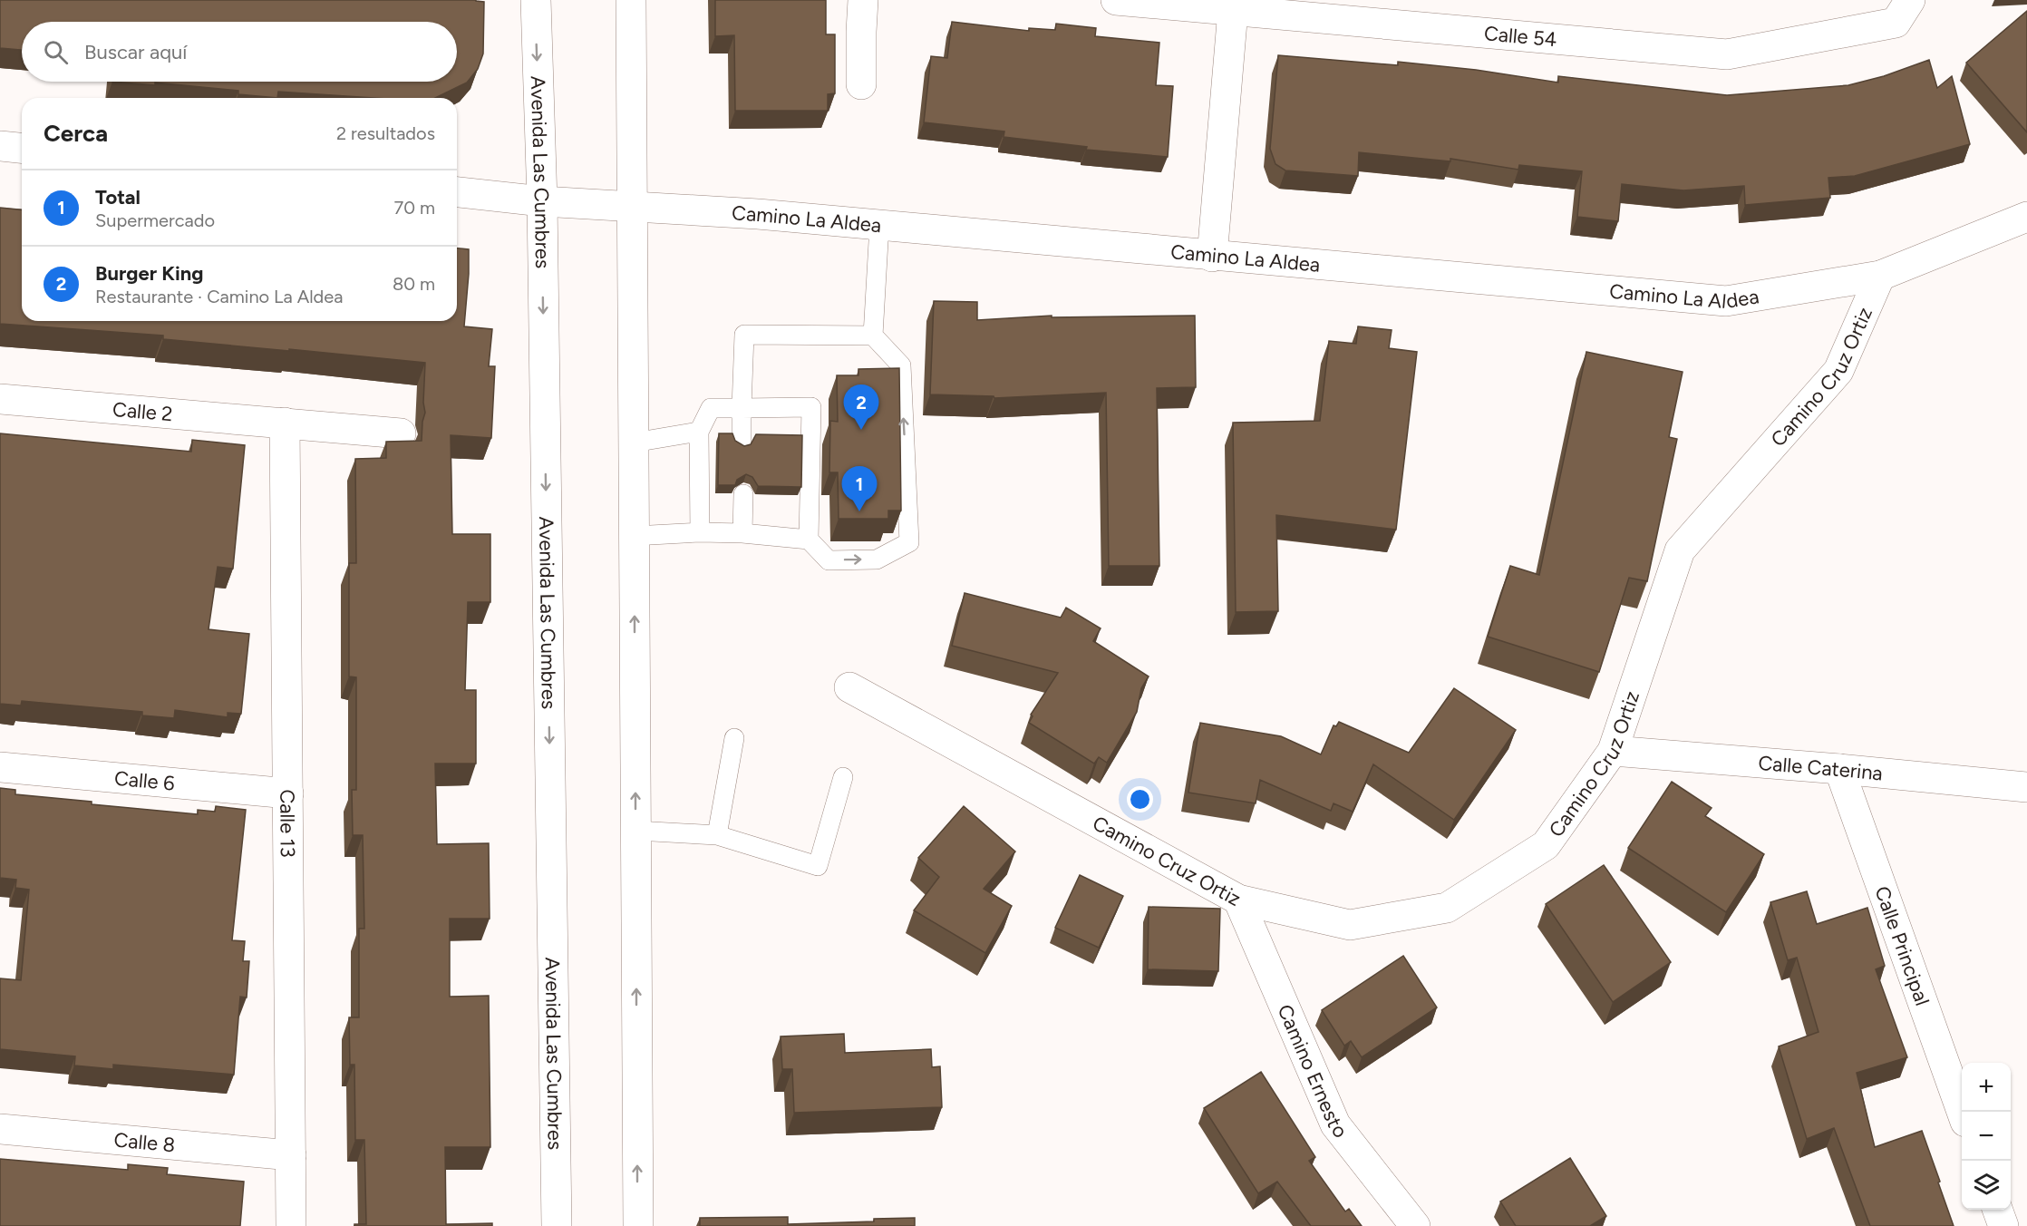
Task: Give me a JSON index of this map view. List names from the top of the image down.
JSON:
{
  "streets": {
    "main road": [
      "Calle 54",
      "Avenida Las Cumbres",
      "Camino La Aldea",
      "Camino Cruz Ortiz",
      "Calle 2",
      "Calle Caterina",
      "Calle 6",
      "Calle 13",
      "Calle Principal",
      "Camino Ernesto",
      "Calle 8"
    ]
  },
  "crossings": [
    ["Avenida Las Cumbres", "Camino La Aldea"],
    ["Camino La Aldea", "Camino Cruz Ortiz"],
    ["Camino Cruz Ortiz", "Calle Caterina"],
    ["Camino Cruz Ortiz", "Camino Ernesto"],
    ["Calle 2", "Calle 13"],
    ["Calle Caterina", "Calle Principal"],
    ["Calle 6", "Calle 13"],
    ["Calle 13", "Calle 8"]
  ],
  "page": {
    "search": "Buscar aquí",
    "heading": ["Cerca", "2 resultados"],
    "list": [
      {
        "mark": "1",
        "name": "Total",
        "note": "Supermercado",
        "value": "70 m"
      },
      {
        "mark": "2",
        "name": "Burger King",
        "note": "Restaurante · Camino La Aldea",
        "value": "80 m"
      }
    ],
    "pins": ["2", "1"],
    "map_buttons": ["+", "−"]
  }
}
